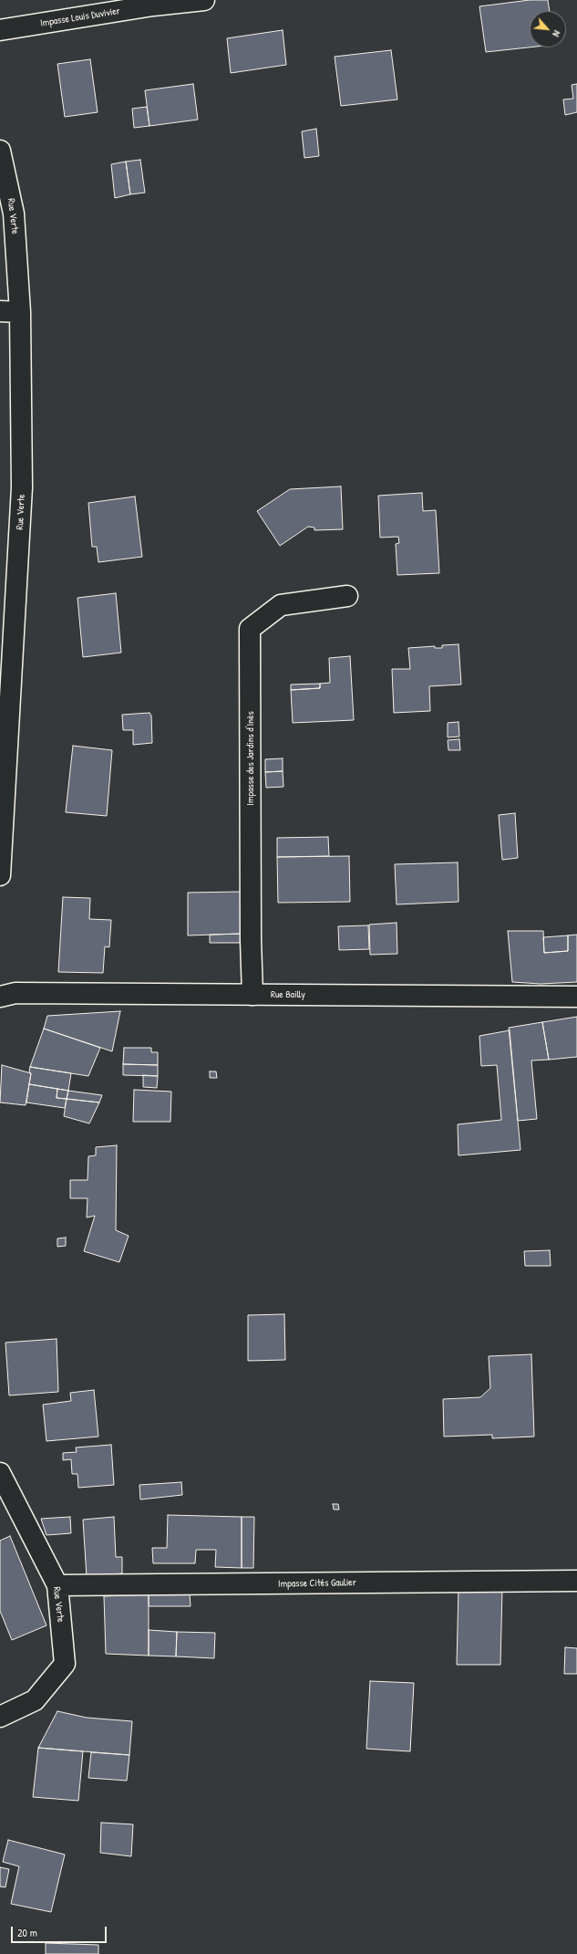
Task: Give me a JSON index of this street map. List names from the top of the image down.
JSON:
{
  "streets": {
    "street": [
      "Impasse Louis Duvivier",
      "Rue Verte",
      "Impasse des Jardins d'Inès",
      "Rue Bailly",
      "Impasse Cités Gaulier"
    ]
  },
  "crossings": [
    ["Rue Verte", "Impasse Cités Gaulier"],
    ["Impasse des Jardins d'Inès", "Rue Bailly"]
  ],
  "scale_bar": "20 m",
  "north": "bottom right"
}
